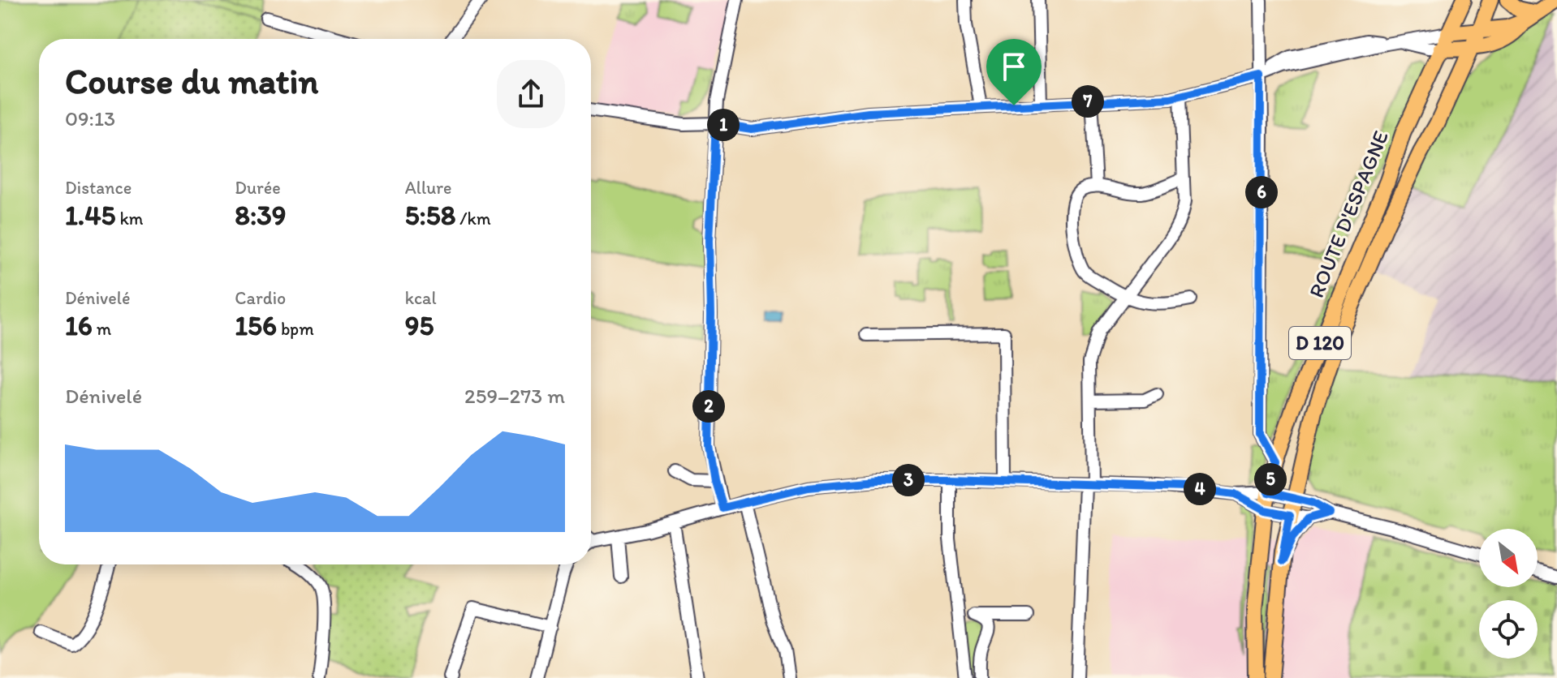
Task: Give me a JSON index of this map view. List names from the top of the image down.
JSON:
{
  "streets": {
    "main road": ["ROUTE D'ESPAGNE", "D 120"]
  },
  "north": "bottom right",
  "page": {
    "heading": ["Course du matin", "09:13"],
    "pins": [
      "7",
      "1",
      "6",
      "2",
      "5",
      "3",
      "4"
    ],
    "stats": [
      ["Distance", "1.45 km"],
      ["Durée", "8:39"],
      ["Allure", "5:58 /km"],
      ["Dénivelé", "16 m"],
      ["Cardio", "156 bpm"],
      ["kcal", "95"]
    ],
    "chart": ["Dénivelé", "259–273 m"]
  }
}
